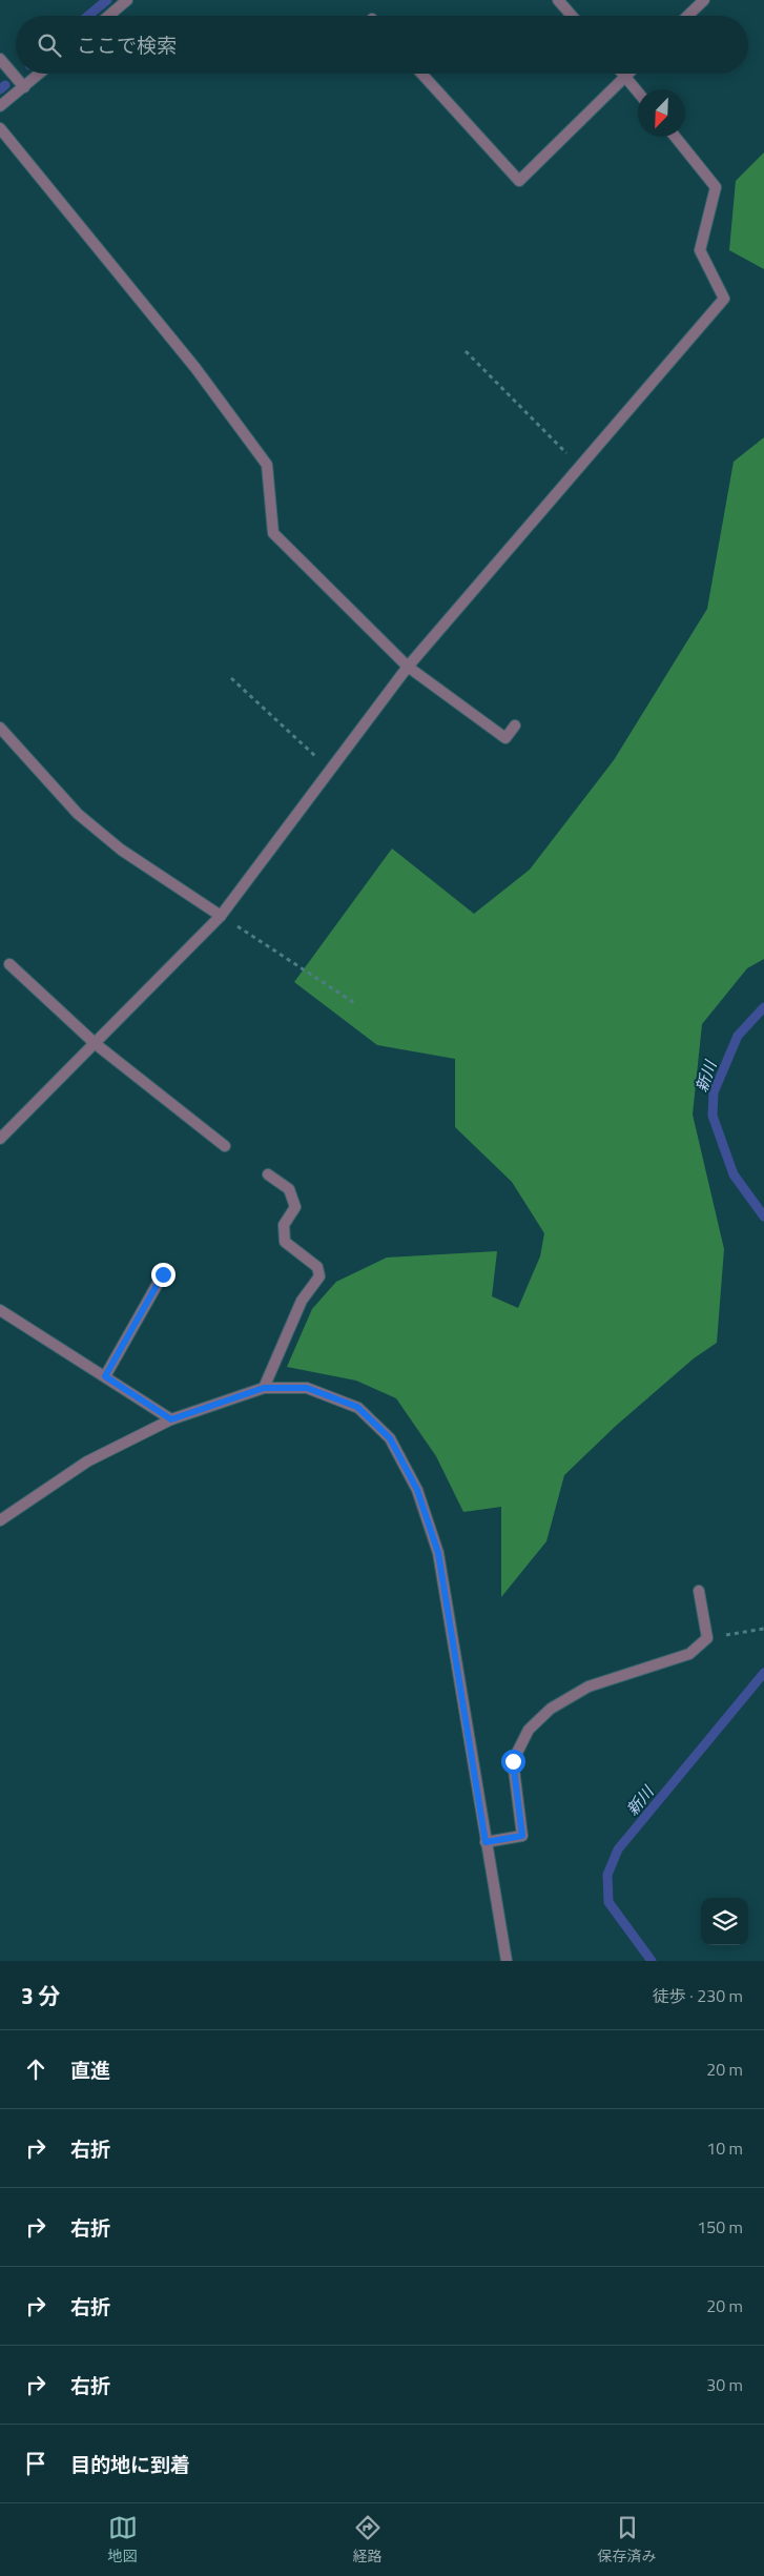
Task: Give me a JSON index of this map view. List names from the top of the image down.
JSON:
{
  "water": ["新川"],
  "north": "bottom left",
  "page": {
    "search": "ここで検索",
    "heading": ["3 分", "徒歩 · 230 m"],
    "list": [
      ["直進", "20 m"],
      ["右折", "10 m"],
      ["右折", "150 m"],
      ["右折", "20 m"],
      ["右折", "30 m"],
      "目的地に到着"
    ],
    "nav": ["地図", "経路", "保存済み"]
  }
}
